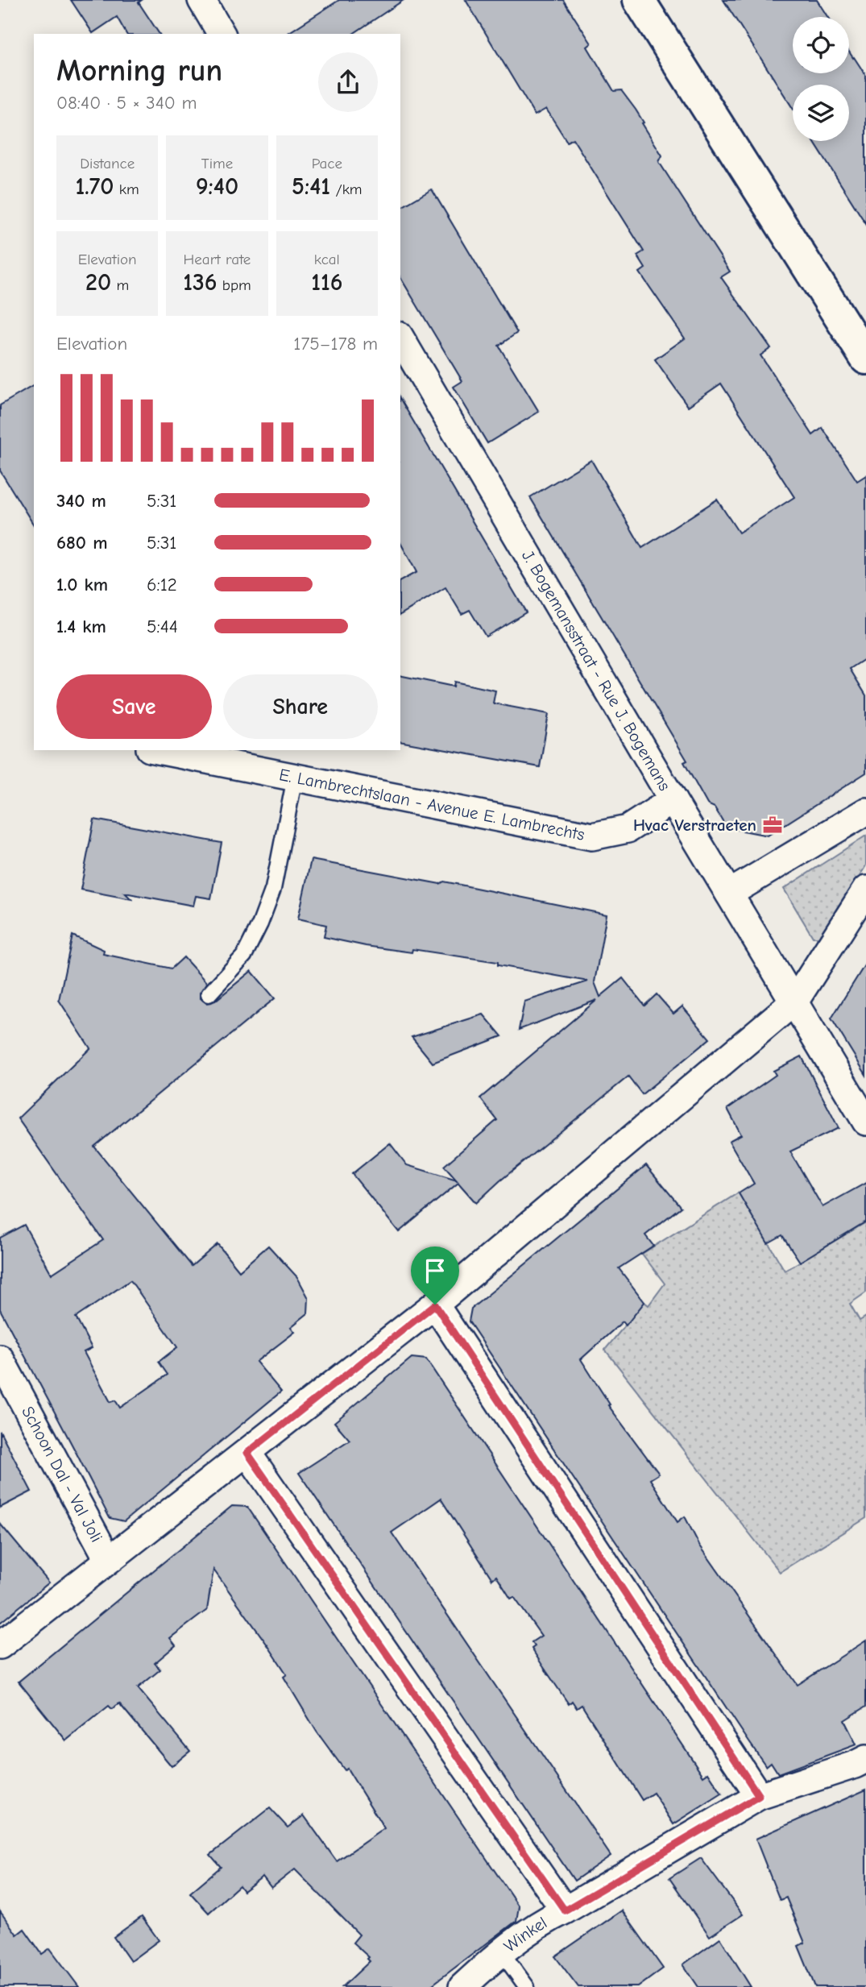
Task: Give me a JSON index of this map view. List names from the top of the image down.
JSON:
{
  "streets": {
    "street": [
      "J. Bogemansstraat - Rue J. Bogemans",
      "E. Lambrechtslaan - Avenue E. Lambrechts",
      "Schoon Dal - Val Joli",
      "Winkel"
    ]
  },
  "crossings": [
    ["J. Bogemansstraat - Rue J. Bogemans", "E. Lambrechtslaan - Avenue E. Lambrechts"]
  ],
  "places": {
    "office": ["Hvac Verstraeten"]
  },
  "page": {
    "heading": ["Morning run", "08:40 · 5 × 340 m"],
    "stats": [
      ["Distance", "1.70 km"],
      ["Time", "9:40"],
      ["Pace", "5:41 /km"],
      ["Elevation", "20 m"],
      ["Heart rate", "136 bpm"],
      ["kcal", "116"]
    ],
    "chart": ["Elevation", "175–178 m"],
    "list": [
      {
        "name": "340 m",
        "note": "5:31"
      },
      {
        "name": "680 m",
        "note": "5:31"
      },
      {
        "name": "1.0 km",
        "note": "6:12"
      },
      {
        "name": "1.4 km",
        "note": "5:44"
      }
    ],
    "buttons": ["Save", "Share"]
  }
}
